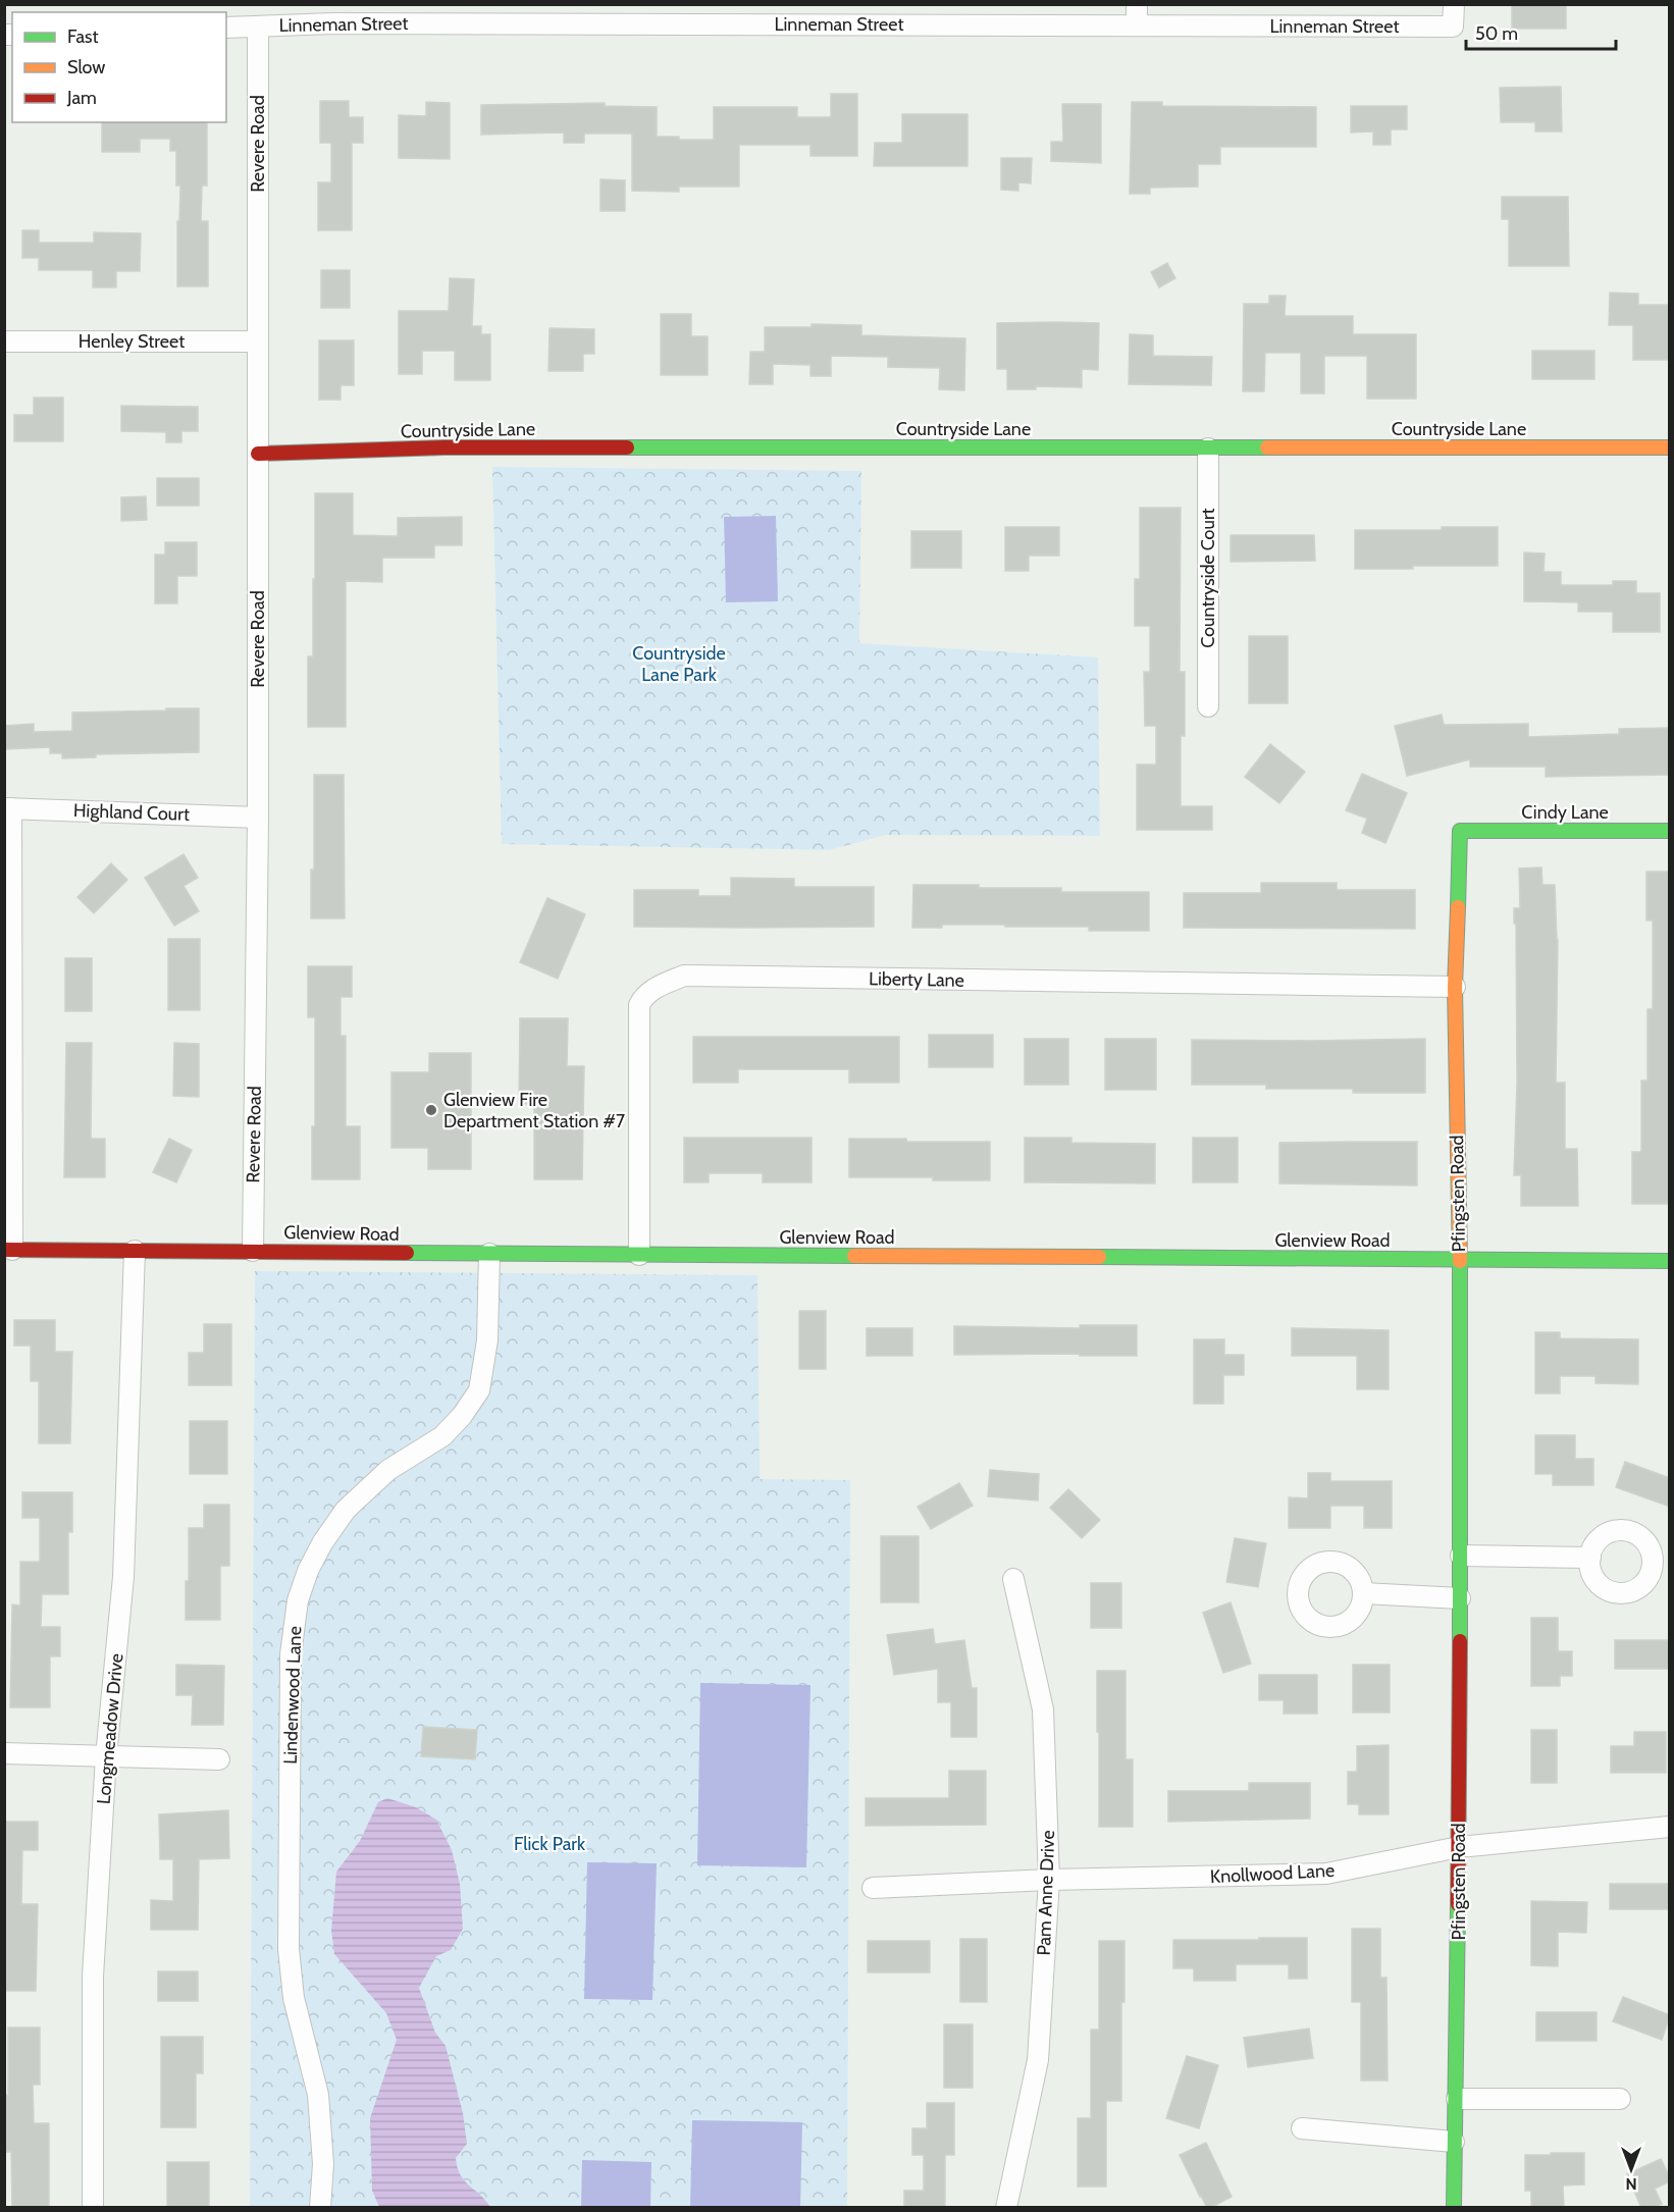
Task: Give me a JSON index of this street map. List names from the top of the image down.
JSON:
{
  "streets": {
    "street": [
      "Linneman Street",
      "Revere Road",
      "Henley Street",
      "Countryside Lane",
      "Countryside Court",
      "Highland Court",
      "Cindy Lane",
      "Liberty Lane",
      "Pfingsten Road",
      "Glenview Road",
      "Lindenwood Lane",
      "Longmeadow Drive",
      "Knollwood Lane",
      "Pam Anne Drive"
    ]
  },
  "crossings": [
    ["Linneman Street", "Revere Road"],
    ["Revere Road", "Henley Street"],
    ["Revere Road", "Countryside Lane"],
    ["Revere Road", "Highland Court"],
    ["Revere Road", "Glenview Road"],
    ["Countryside Lane", "Countryside Court"],
    ["Cindy Lane", "Pfingsten Road"],
    ["Liberty Lane", "Pfingsten Road"],
    ["Liberty Lane", "Glenview Road"],
    ["Pfingsten Road", "Glenview Road"],
    ["Pfingsten Road", "Knollwood Lane"],
    ["Glenview Road", "Lindenwood Lane"],
    ["Glenview Road", "Longmeadow Drive"],
    ["Knollwood Lane", "Pam Anne Drive"]
  ],
  "parks": ["Countryside Lane Park", "Flick Park"],
  "places": ["Glenview Fire Department Station #7"],
  "legend": ["Fast", "Slow", "Jam"],
  "scale_bar": "50 m",
  "north": "bottom"
}
